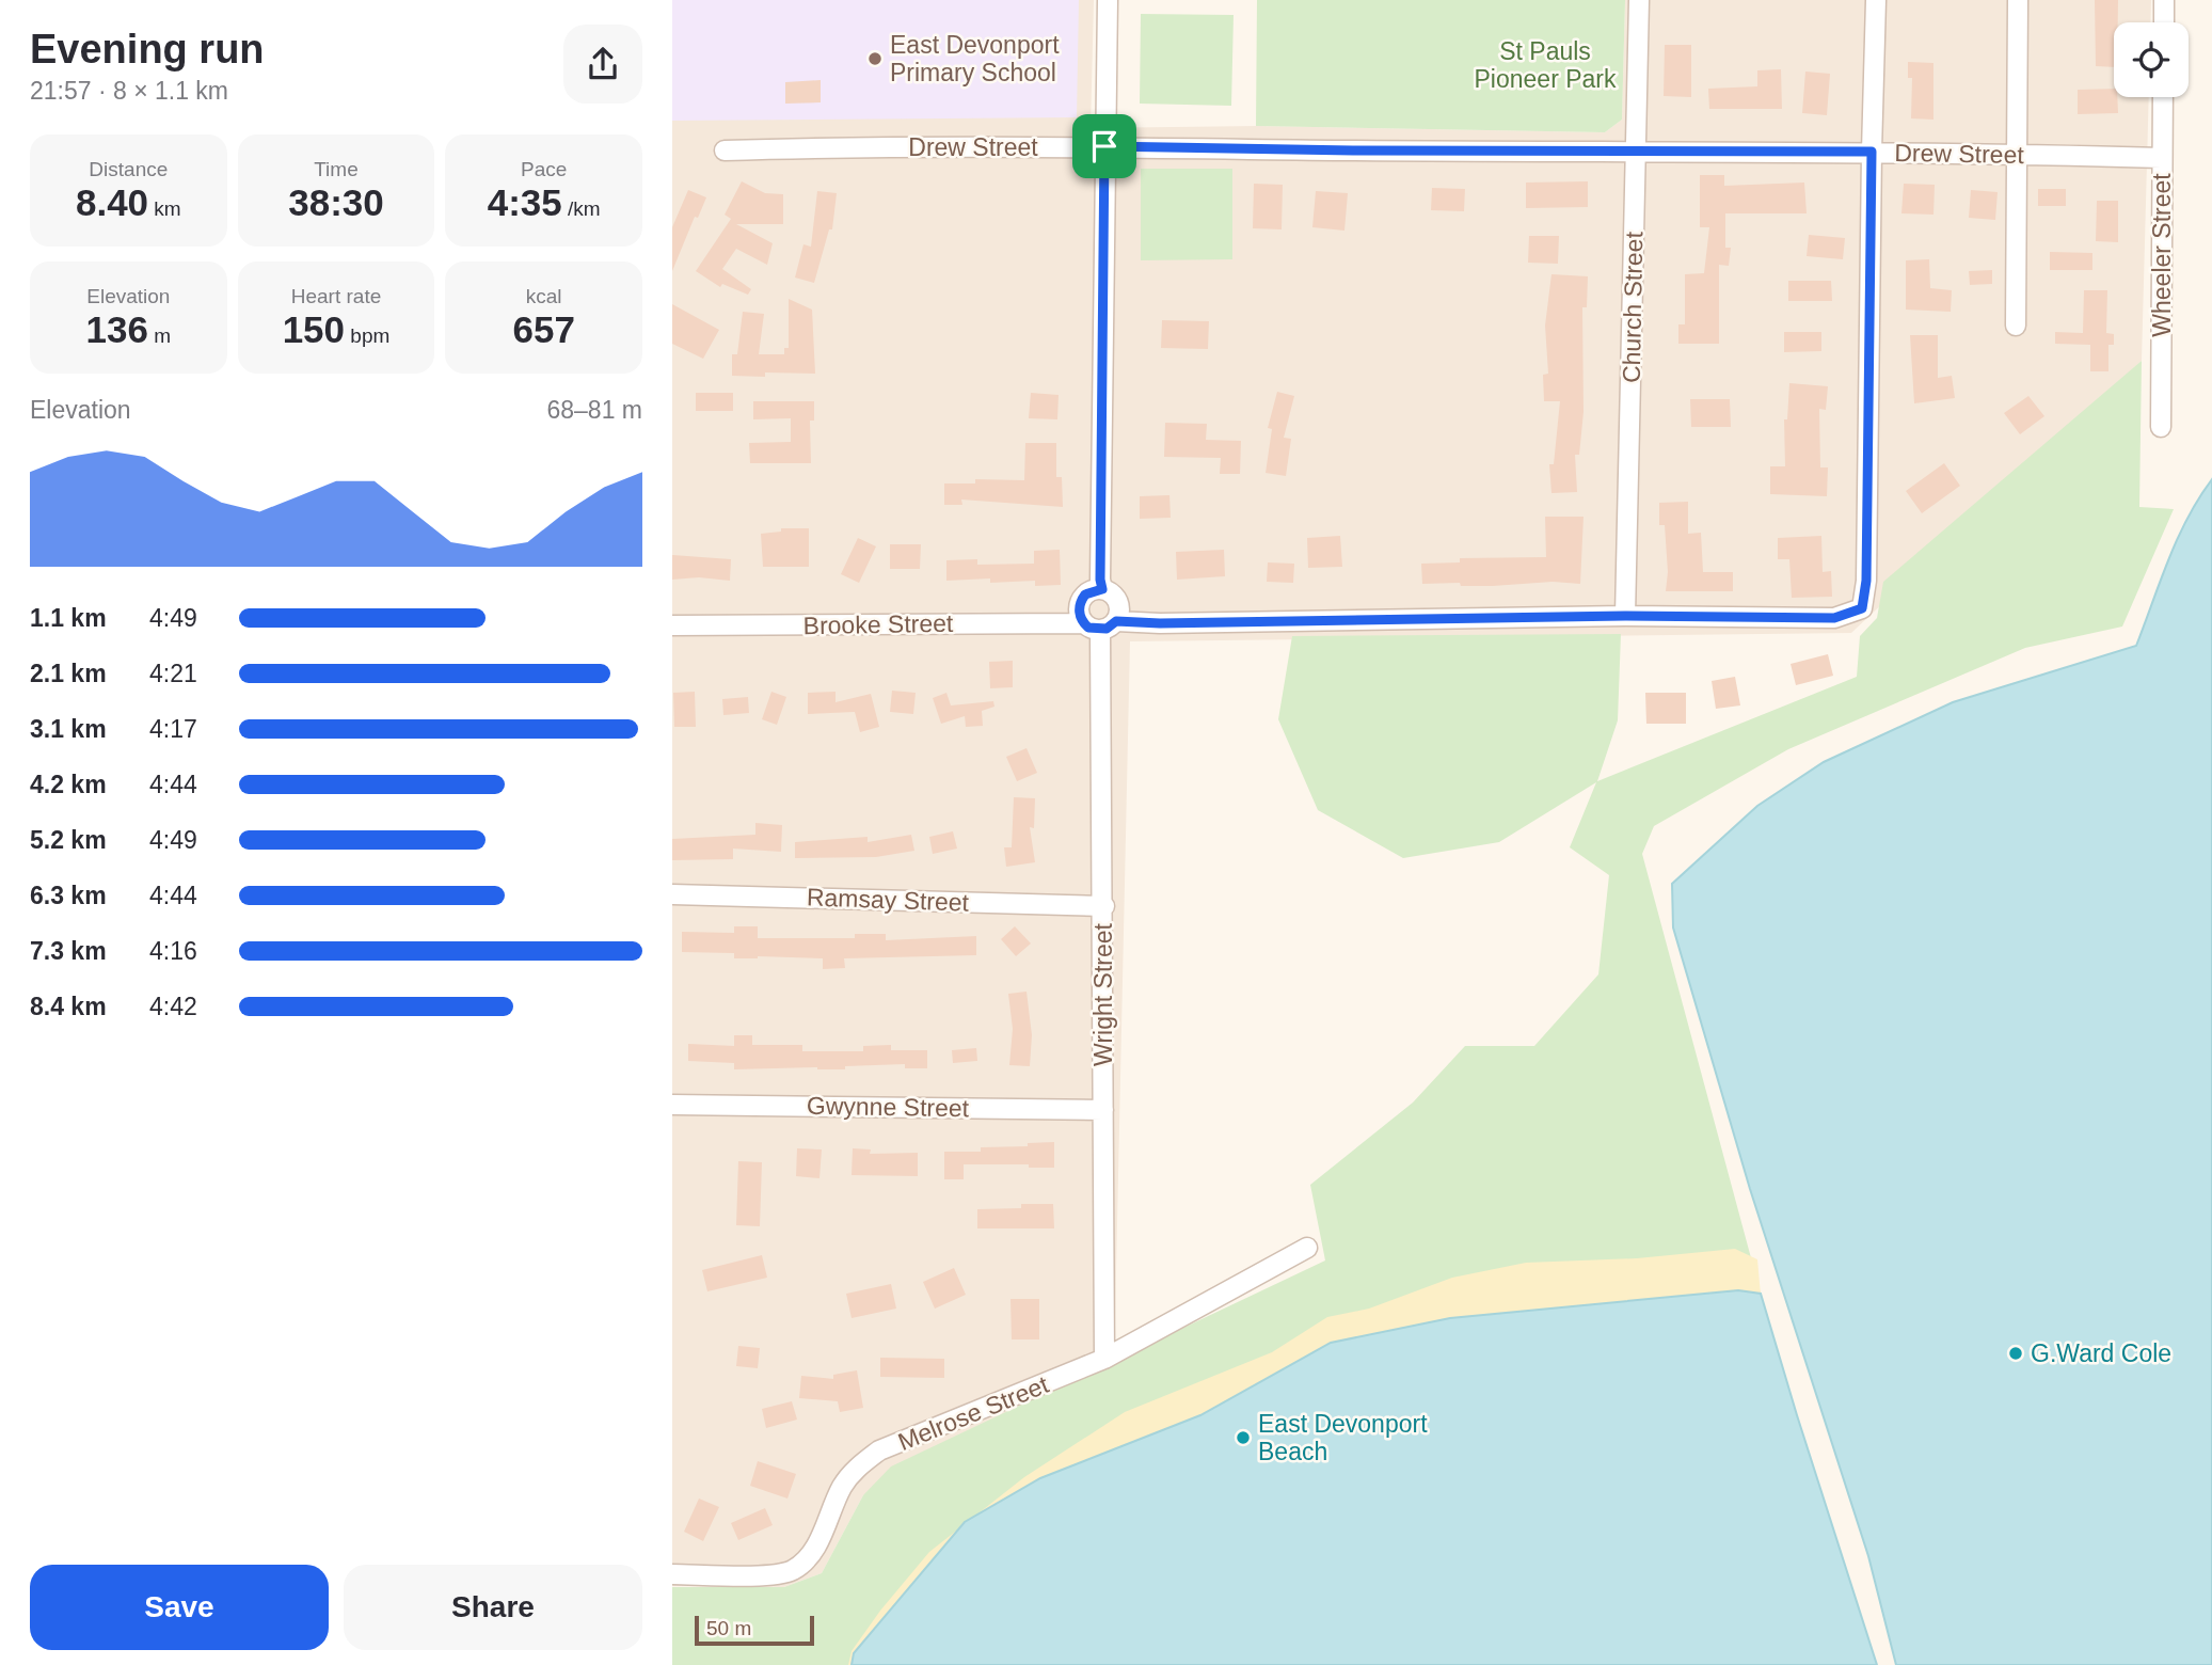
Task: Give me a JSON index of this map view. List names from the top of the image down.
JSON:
{
  "streets": {
    "street": [
      "Drew Street",
      "Wheeler Street",
      "Church Street",
      "Brooke Street",
      "Ramsay Street",
      "Wright Street",
      "Gwynne Street",
      "Melrose Street"
    ]
  },
  "crossings": [
    ["Drew Street", "Wheeler Street"],
    ["Drew Street", "Church Street"],
    ["Drew Street", "Brooke Street"],
    ["Church Street", "Brooke Street"],
    ["Brooke Street", "Wright Street"],
    ["Ramsay Street", "Wright Street"],
    ["Wright Street", "Gwynne Street"],
    ["Wright Street", "Melrose Street"]
  ],
  "parks": ["St Pauls Pioneer Park"],
  "places": ["East Devonport Primary School", "G.Ward Cole", "East Devonport Beach"],
  "scale_bar": "50 m",
  "page": {
    "heading": ["Evening run", "21:57 · 8 × 1.1 km"],
    "stats": [
      ["Distance", "8.40 km"],
      ["Time", "38:30"],
      ["Pace", "4:35 /km"],
      ["Elevation", "136 m"],
      ["Heart rate", "150 bpm"],
      ["kcal", "657"]
    ],
    "chart": ["Elevation", "68–81 m"],
    "list": [
      {
        "name": "1.1 km",
        "note": "4:49"
      },
      {
        "name": "2.1 km",
        "note": "4:21"
      },
      {
        "name": "3.1 km",
        "note": "4:17"
      },
      {
        "name": "4.2 km",
        "note": "4:44"
      },
      {
        "name": "5.2 km",
        "note": "4:49"
      },
      {
        "name": "6.3 km",
        "note": "4:44"
      },
      {
        "name": "7.3 km",
        "note": "4:16"
      },
      {
        "name": "8.4 km",
        "note": "4:42"
      }
    ],
    "buttons": ["Save", "Share"],
    "scale": "50 m"
  }
}
